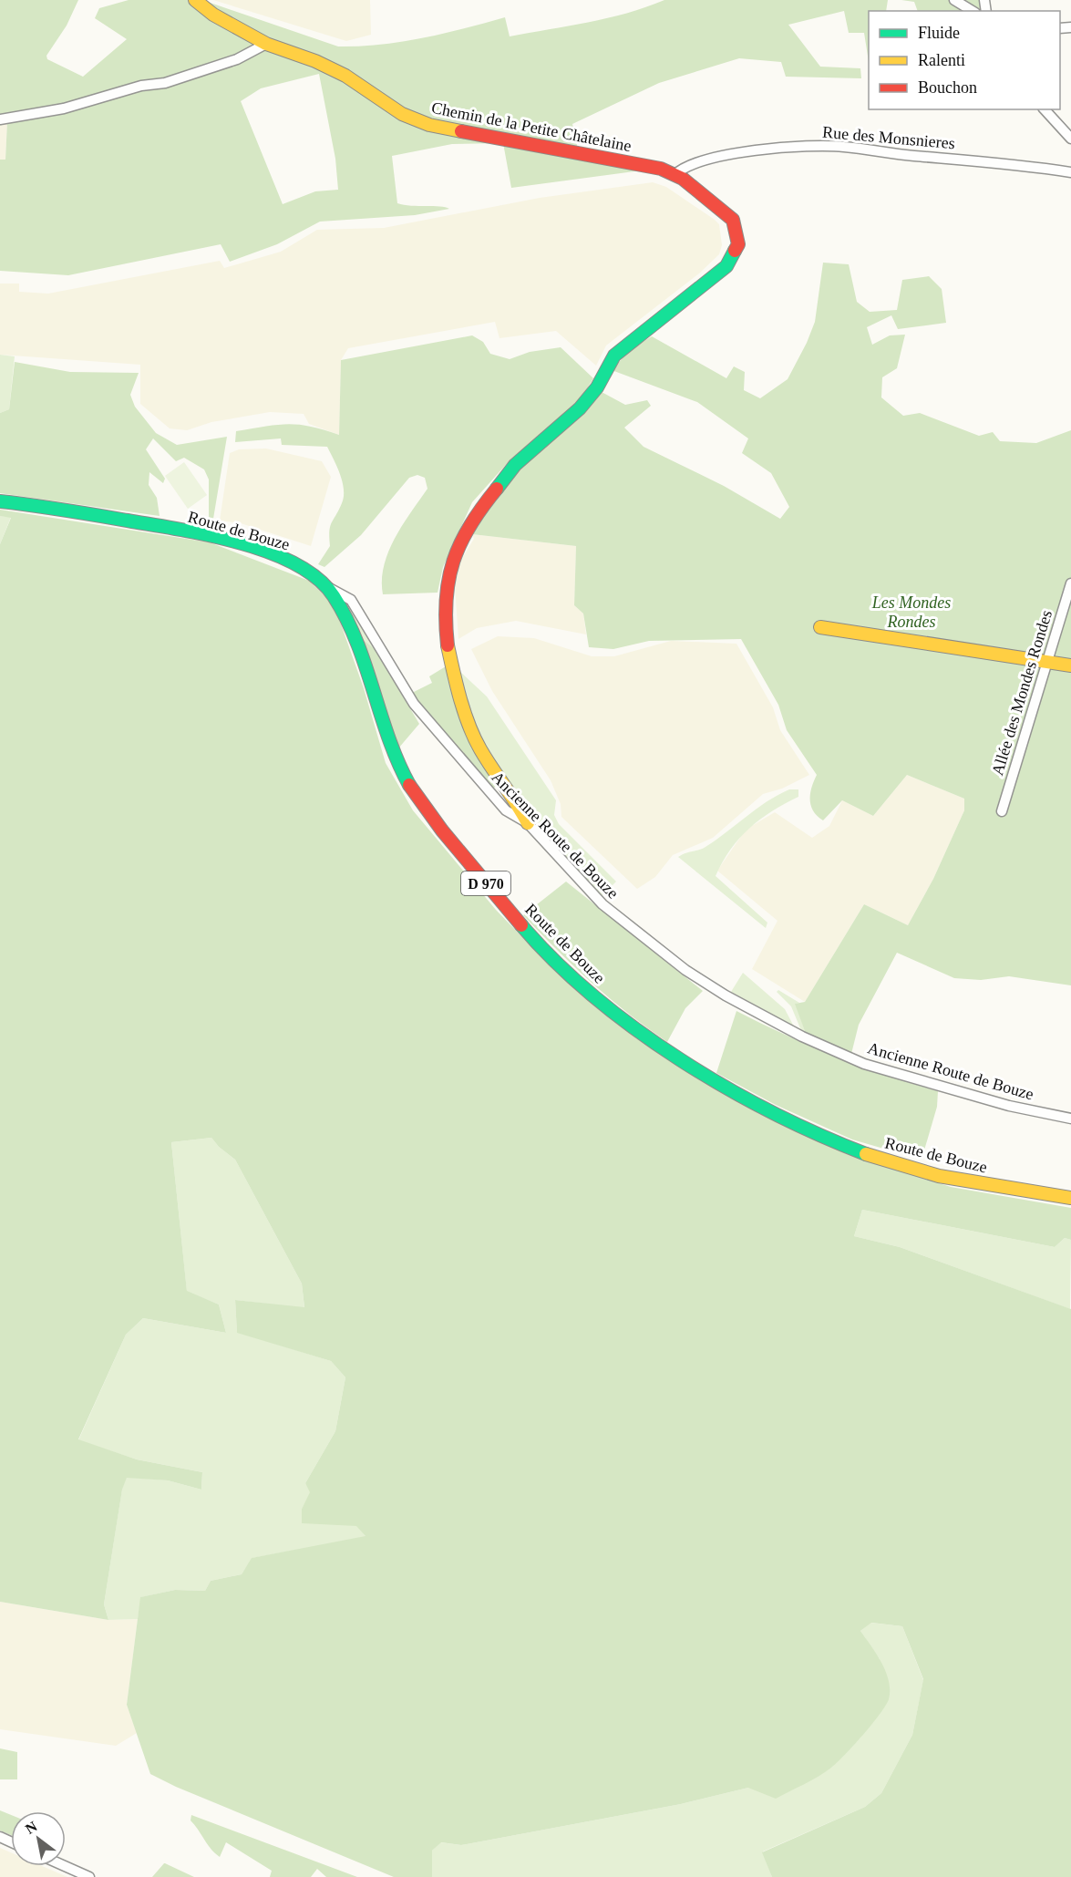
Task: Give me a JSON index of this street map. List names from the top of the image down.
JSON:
{
  "streets": {
    "street": [
      "Chemin de la Petite Châtelaine",
      "Rue des Monsnieres",
      "Route de Bouze",
      "Allée des Mondes Rondes",
      "Ancienne Route de Bouze",
      "D 970"
    ]
  },
  "crossings": [
    ["Chemin de la Petite Châtelaine", "Rue des Monsnieres"],
    ["Chemin de la Petite Châtelaine", "Ancienne Route de Bouze"],
    ["Route de Bouze", "Ancienne Route de Bouze"]
  ],
  "parks": ["Les Mondes Rondes"],
  "legend": ["Fluide", "Ralenti", "Bouchon"],
  "north": "top left"
}
